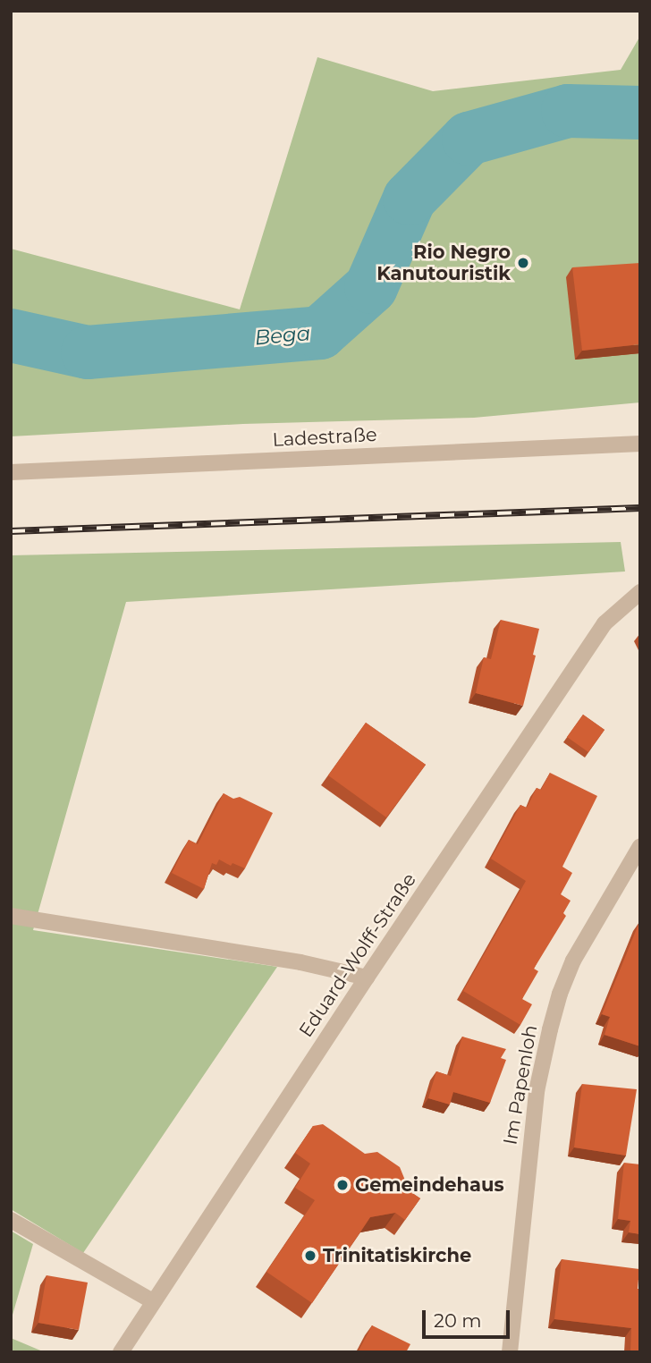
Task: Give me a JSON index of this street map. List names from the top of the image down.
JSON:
{
  "streets": {
    "street": ["Ladestraße", "Eduard-Wolff-Straße", "Im Papenloh"]
  },
  "water": ["Bega"],
  "places": ["Rio Negro Kanutouristik", "Gemeindehaus", "Trinitatiskirche"],
  "scale_bar": "20 m"
}
